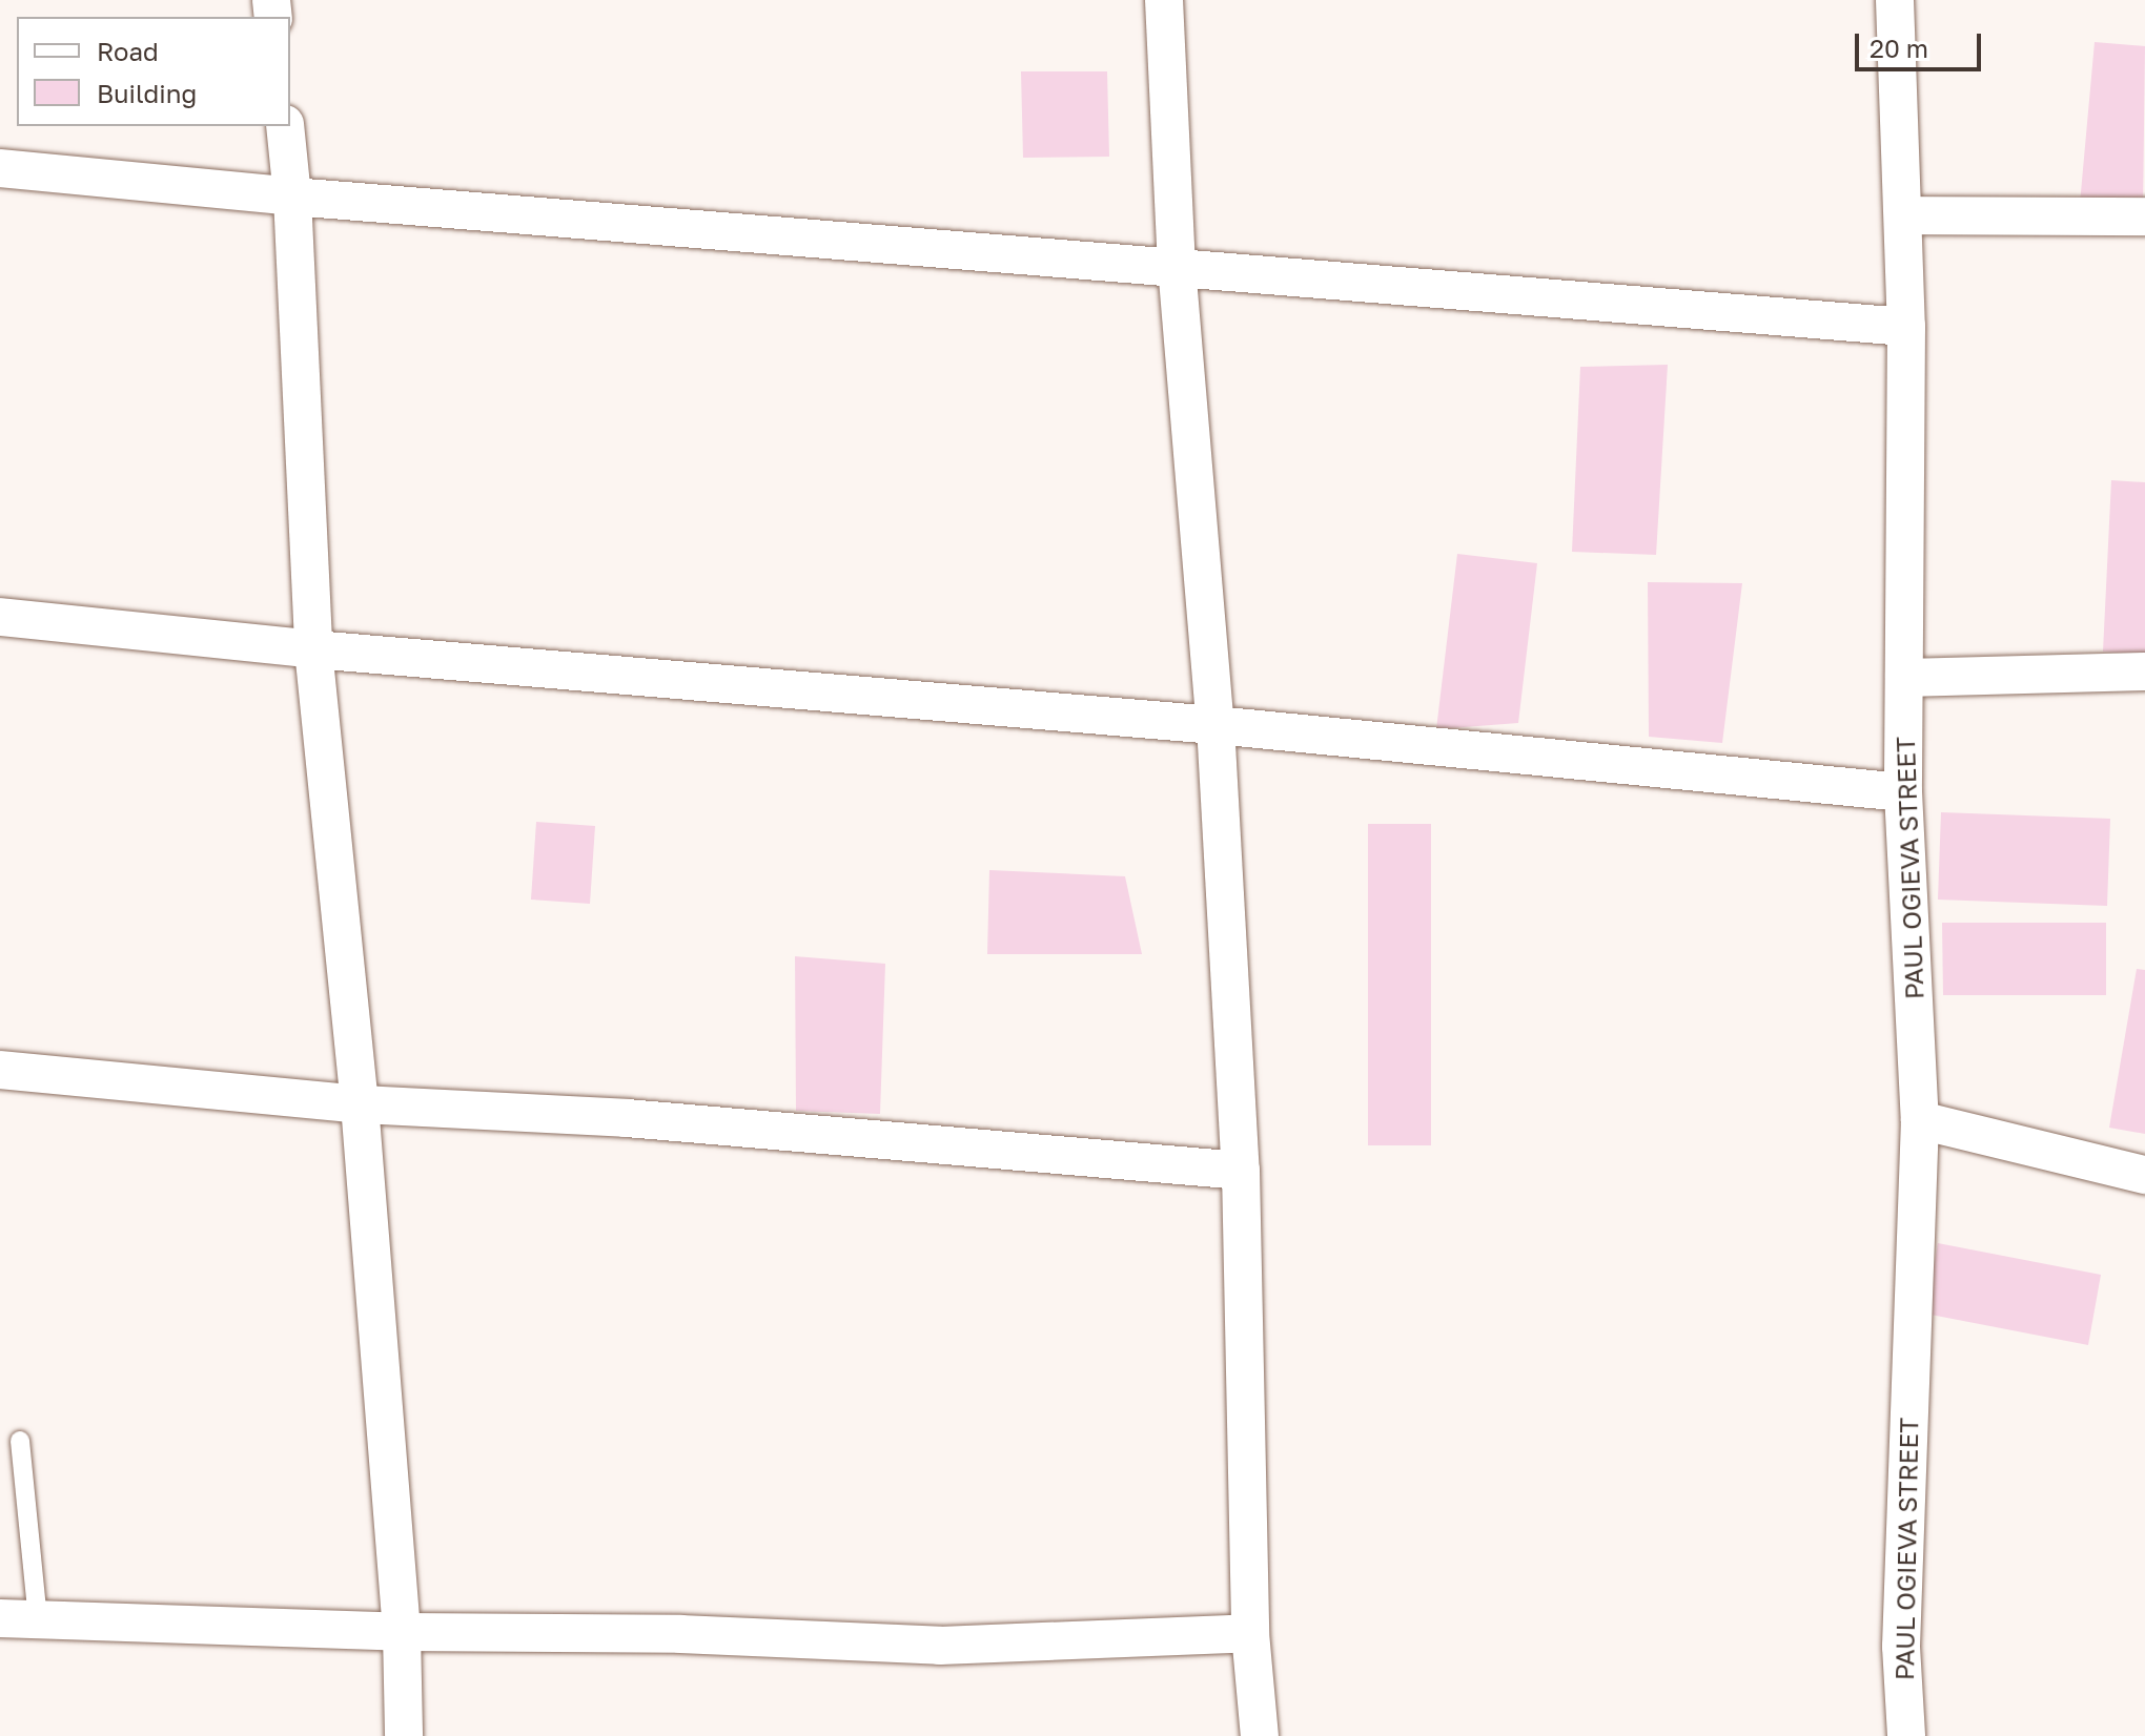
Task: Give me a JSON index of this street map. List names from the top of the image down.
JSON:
{
  "streets": {
    "street": ["PAUL OGIEVA STREET"]
  },
  "legend": ["Road", "Building"],
  "scale_bar": "20 m"
}
